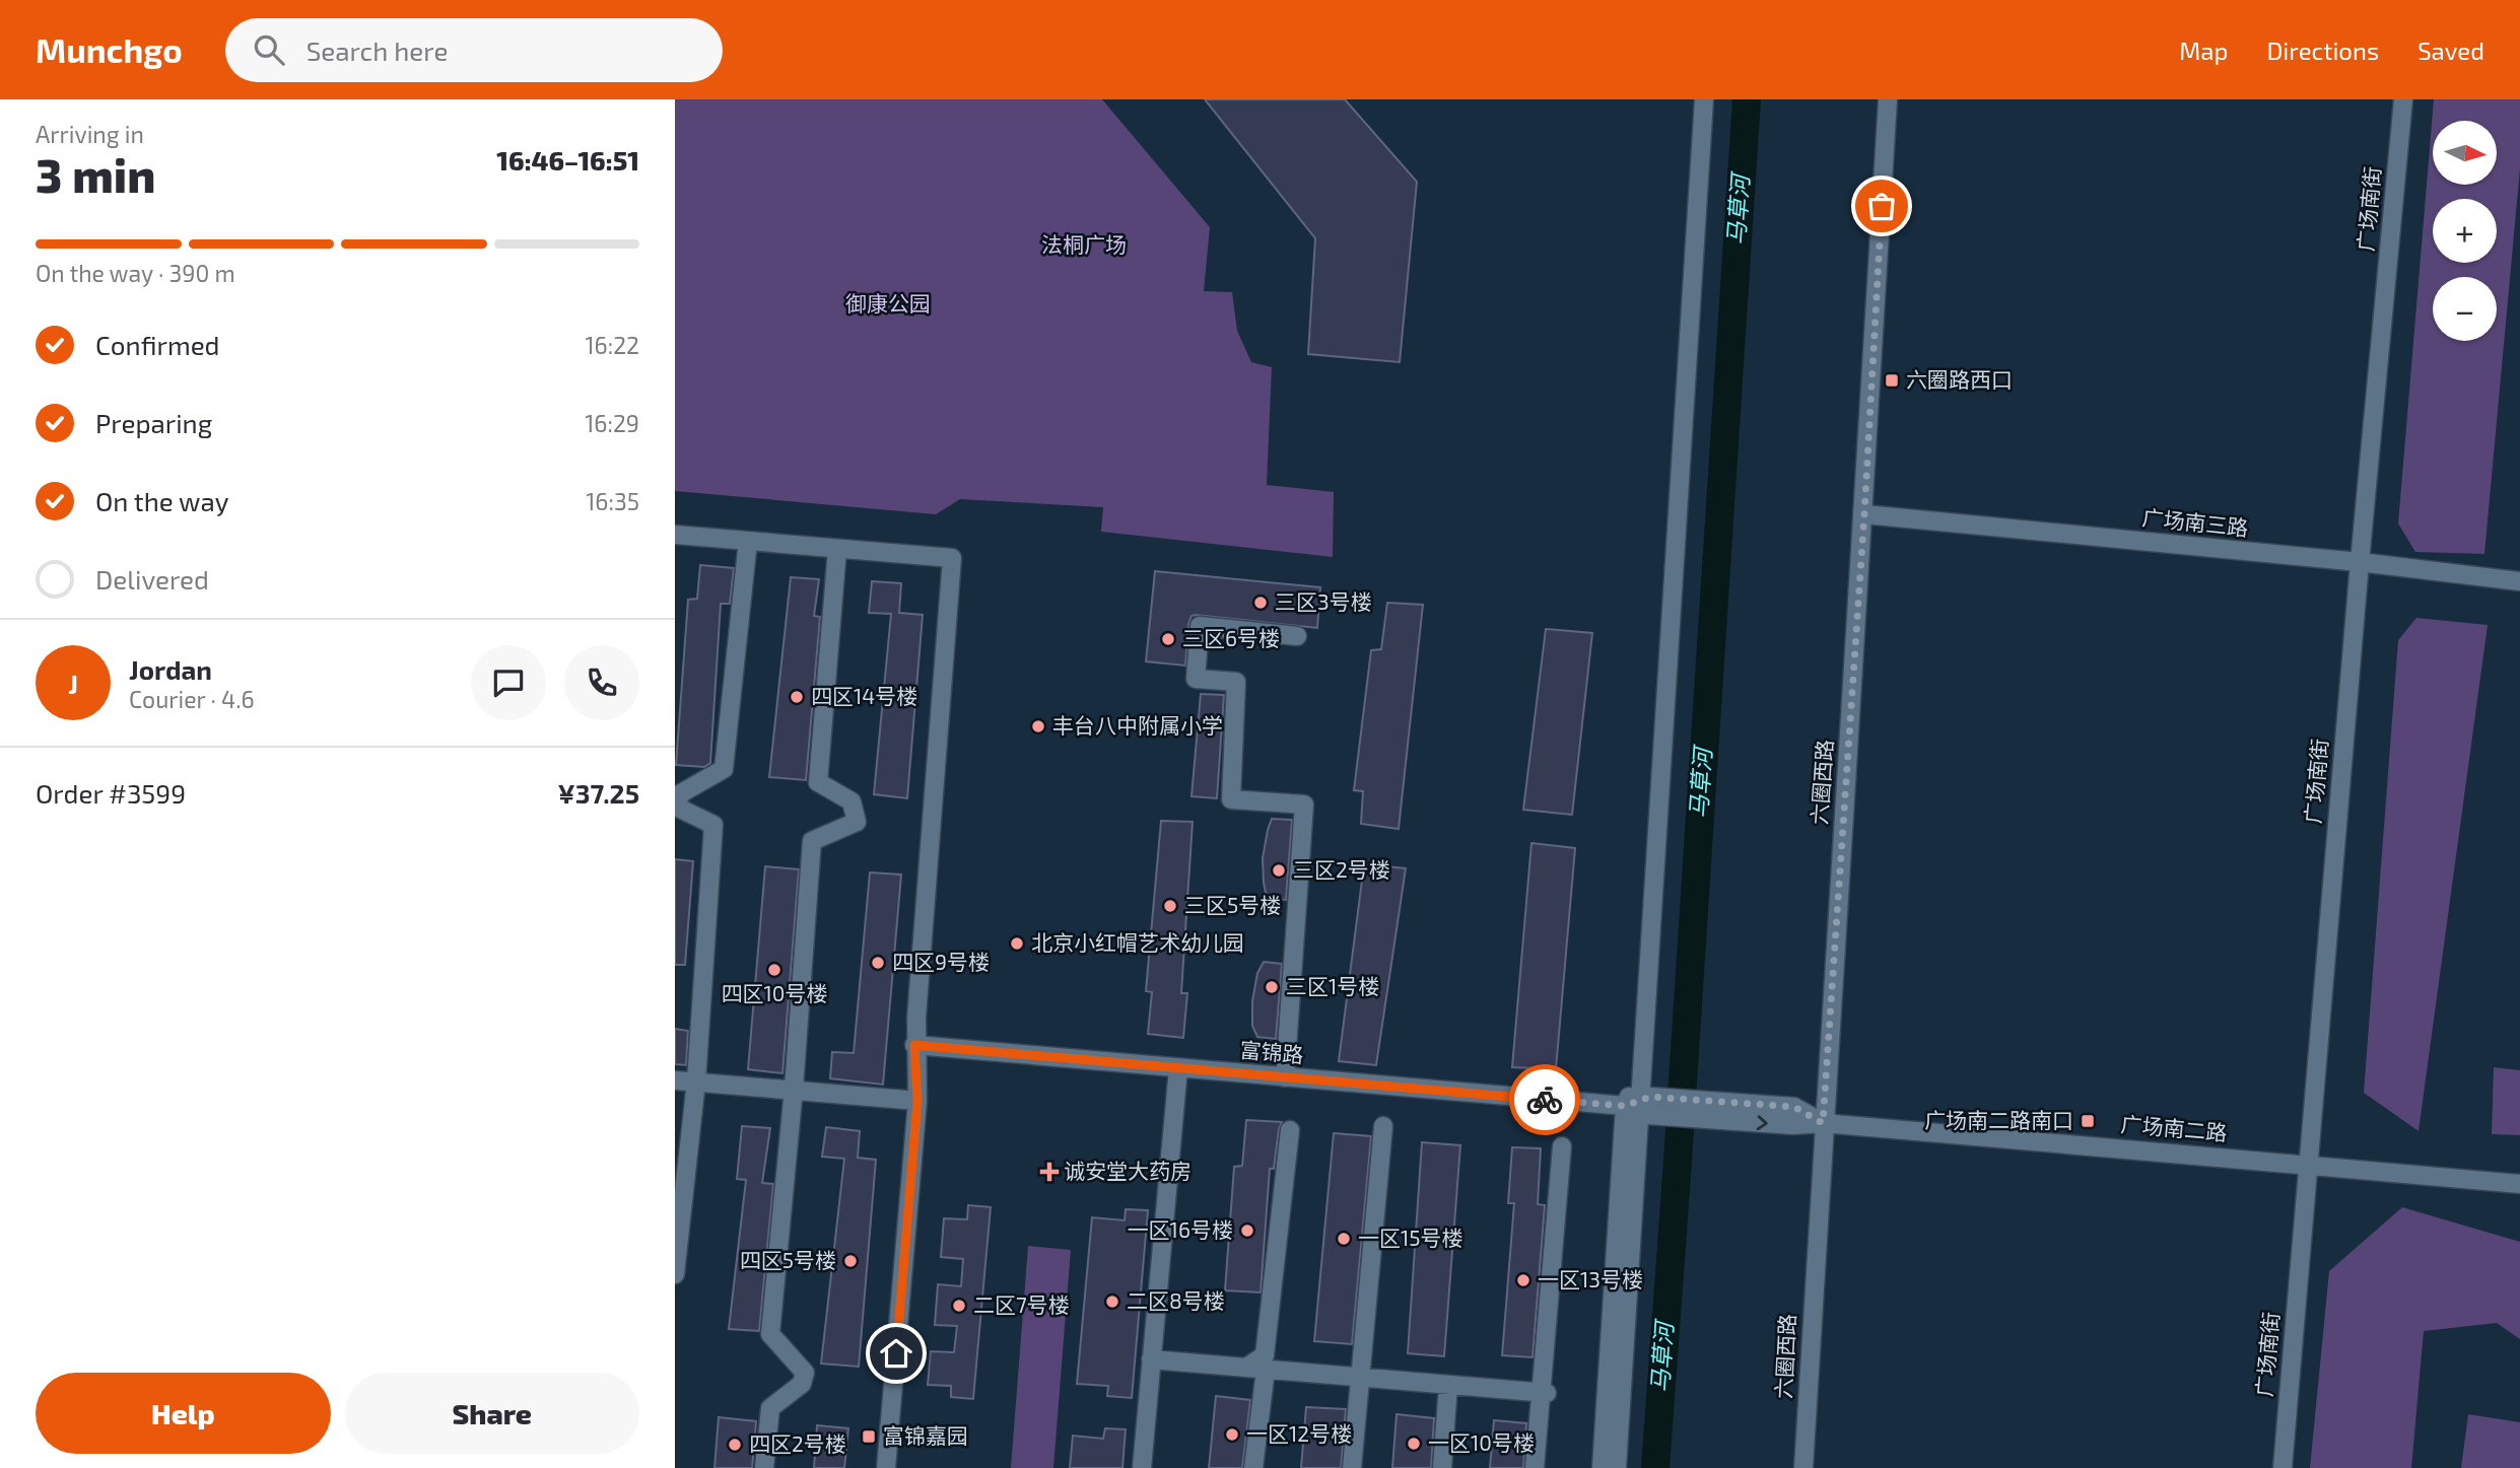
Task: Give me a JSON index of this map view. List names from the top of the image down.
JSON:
{
  "streets": {
    "street": [
      "广场南街",
      "广场南三路",
      "六圈西路",
      "富锦路",
      "广场南二路"
    ]
  },
  "crossings": [
    ["广场南街", "广场南三路"],
    ["广场南街", "广场南二路"],
    ["广场南三路", "六圈西路"],
    ["六圈西路", "富锦路"],
    ["六圈西路", "广场南二路"],
    ["富锦路", "广场南二路"]
  ],
  "water": ["马草河"],
  "parks": ["法桐广场", "御康公园"],
  "places": {
    "transit": ["六圈路西口", "广场南二路南口", "富锦嘉园"],
    "other": [
      "三区3号楼",
      "三区6号楼",
      "四区14号楼",
      "丰台八中附属小学",
      "三区2号楼",
      "三区5号楼",
      "北京小红帽艺术幼儿园",
      "四区9号楼",
      "四区10号楼",
      "三区1号楼",
      "一区16号楼",
      "一区15号楼",
      "四区5号楼",
      "一区13号楼",
      "二区8号楼",
      "二区7号楼",
      "一区12号楼",
      "一区10号楼",
      "四区2号楼"
    ],
    "health": ["诚安堂大药房"]
  },
  "north": "right",
  "page": {
    "header": "Munchgo",
    "search": "Search here",
    "nav": ["Map", "Directions", "Saved"],
    "heading": ["3 min", "Arriving in", "16:46–16:51"],
    "panel": [
      "Jordan",
      "Courier · 4.6",
      "Order #3599",
      "¥37.25"
    ],
    "map_buttons": ["+", "−"],
    "bar": "On the way · 390 m",
    "list": [
      ["Confirmed", "16:22"],
      ["Preparing", "16:29"],
      ["On the way", "16:35"],
      "Delivered"
    ],
    "round": "J",
    "buttons": ["Help", "Share"]
  }
}
